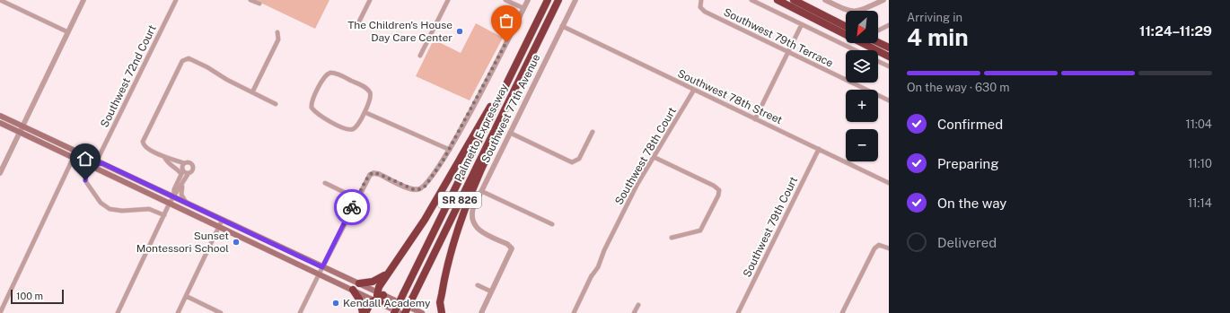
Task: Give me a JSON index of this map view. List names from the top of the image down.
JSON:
{
  "streets": {
    "highway": ["Palmetto Expressway", "SR 826"],
    "street": [
      "Southwest 79th Terrace",
      "Southwest 72nd Court",
      "Southwest 78th Street",
      "Southwest 77th Avenue",
      "Southwest 78th Court",
      "Southwest 79th Court"
    ]
  },
  "crossings": [
    ["Southwest 78th Street", "Southwest 77th Avenue"],
    ["Southwest 78th Street", "Southwest 78th Court"],
    ["Southwest 78th Street", "Southwest 79th Court"]
  ],
  "places": ["The Children's House Day Care Center", "Sunset Montessori School", "Kendall Academy"],
  "scale_bar": "100 m",
  "north": "bottom left",
  "page": {
    "heading": ["4 min", "Arriving in", "11:24–11:29"],
    "map_buttons": ["+", "−"],
    "bar": "On the way · 630 m",
    "list": [
      ["Confirmed", "11:04"],
      ["Preparing", "11:10"],
      ["On the way", "11:14"],
      "Delivered"
    ],
    "scale": "100 m"
  }
}
